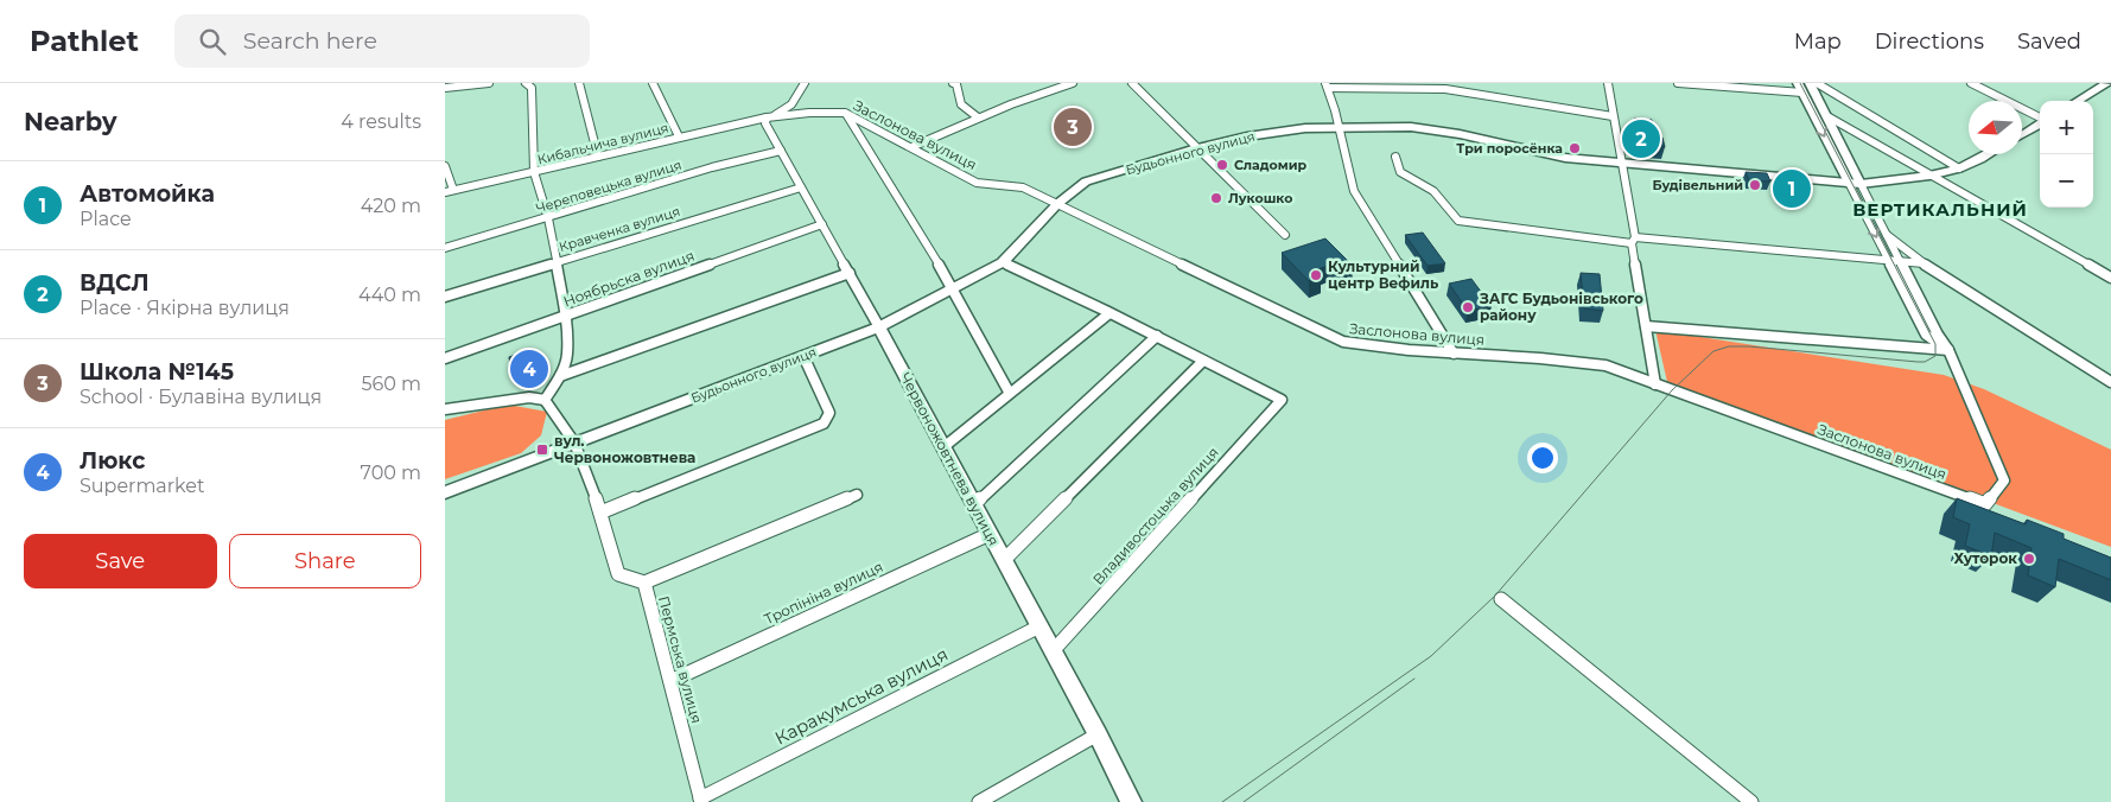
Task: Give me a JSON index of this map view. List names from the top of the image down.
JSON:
{
  "streets": {
    "main road": ["Будьонного вулиця", "Червоножовтнева вулиця"],
    "street": [
      "Заслонова вулиця",
      "Кибальчича вулиця",
      "Череповецька вулиця",
      "Кравченка вулиця",
      "Ноябрьска вулиця",
      "Владивостоцька вулиця",
      "Тропініна вулиця",
      "Пермська вулиця",
      "Каракумська вулиця"
    ]
  },
  "crossings": [
    ["Заслонова вулиця", "Кибальчича вулиця"],
    ["Заслонова вулиця", "Будьонного вулиця"],
    ["Заслонова вулиця", "Червоножовтнева вулиця"],
    ["Кибальчича вулиця", "Червоножовтнева вулиця"],
    ["Будьонного вулиця", "Червоножовтнева вулиця"],
    ["Будьонного вулиця", "Пермська вулиця"],
    ["Череповецька вулиця", "Червоножовтнева вулиця"],
    ["Кравченка вулиця", "Червоножовтнева вулиця"],
    ["Ноябрьска вулиця", "Червоножовтнева вулиця"],
    ["Червоножовтнева вулиця", "Владивостоцька вулиця"],
    ["Червоножовтнева вулиця", "Тропініна вулиця"],
    ["Червоножовтнева вулиця", "Каракумська вулиця"],
    ["Тропініна вулиця", "Пермська вулиця"],
    ["Пермська вулиця", "Каракумська вулиця"]
  ],
  "districts": ["ВЕРТИКАЛЬНИЙ"],
  "places": {
    "other": [
      "Три поросёнка",
      "Сладомир",
      "Будівельний",
      "Лукошко",
      "Культурний центр Вефиль",
      "ЗАГС Будьонівського району",
      "Хуторок"
    ],
    "transit": ["вул. Червоножовтнева"]
  },
  "north": "left",
  "page": {
    "header": "Pathlet",
    "search": "Search here",
    "nav": ["Map", "Directions", "Saved"],
    "heading": ["Nearby", "4 results"],
    "map_buttons": ["+", "−"],
    "pins": [
      "3",
      "2",
      "1",
      "4"
    ],
    "list": [
      {
        "mark": "1",
        "name": "Автомойка",
        "note": "Place",
        "value": "420 m"
      },
      {
        "mark": "2",
        "name": "ВДСЛ",
        "note": "Place · Якірна вулиця",
        "value": "440 m"
      },
      {
        "mark": "3",
        "name": "Школа №145",
        "note": "School · Булавіна вулиця",
        "value": "560 m"
      },
      {
        "mark": "4",
        "name": "Люкс",
        "note": "Supermarket",
        "value": "700 m"
      }
    ],
    "buttons": ["Save", "Share"]
  }
}
